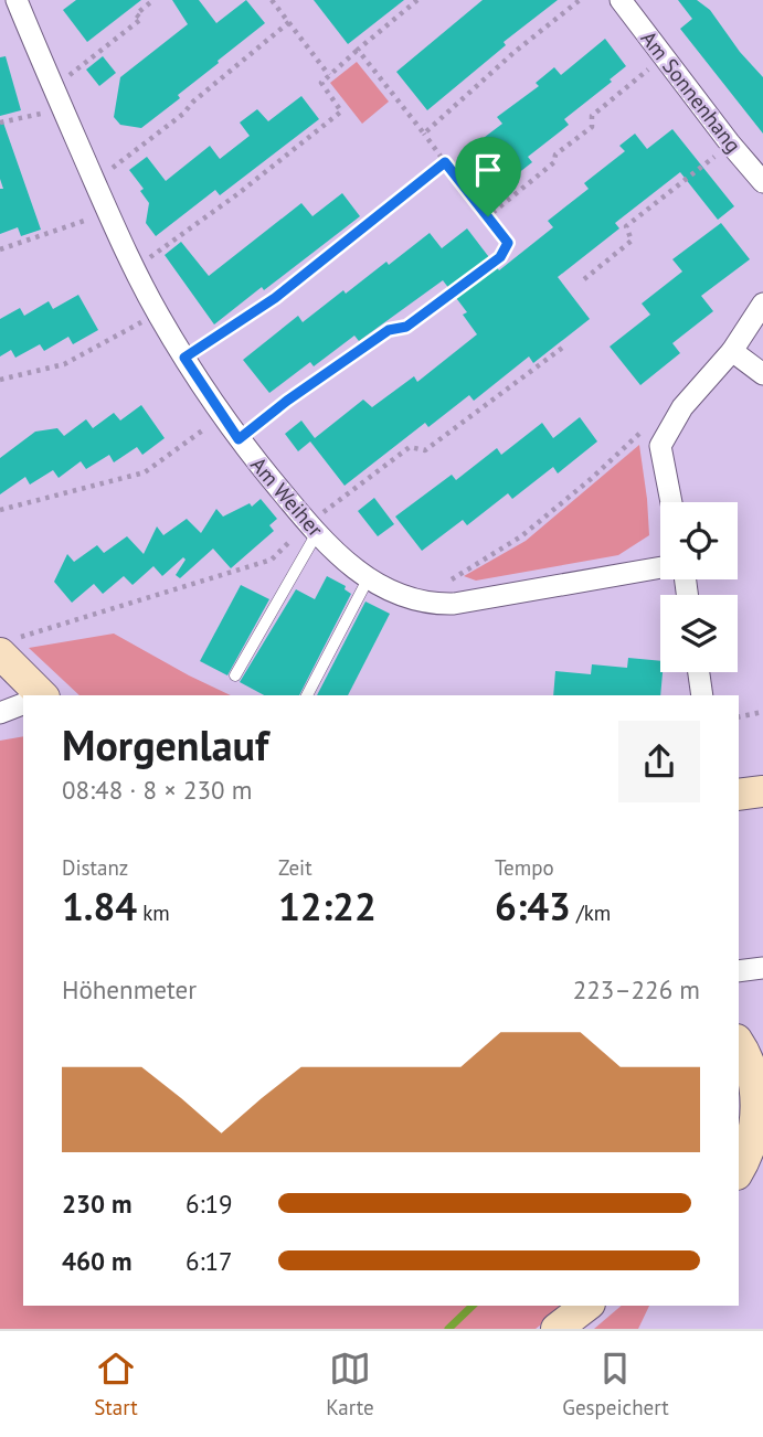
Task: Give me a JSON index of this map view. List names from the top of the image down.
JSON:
{
  "streets": {
    "street": ["Am Sonnenhang", "Am Weiher"]
  },
  "page": {
    "heading": ["Morgenlauf", "08:48 · 8 × 230 m"],
    "stats": [
      ["Distanz", "1.84 km"],
      ["Zeit", "12:22"],
      ["Tempo", "6:43 /km"]
    ],
    "chart": ["Höhenmeter", "223–226 m"],
    "list": [
      {
        "name": "230 m",
        "note": "6:19"
      },
      {
        "name": "460 m",
        "note": "6:17"
      }
    ],
    "tabs": ["Start", "Karte", "Gespeichert"]
  }
}
